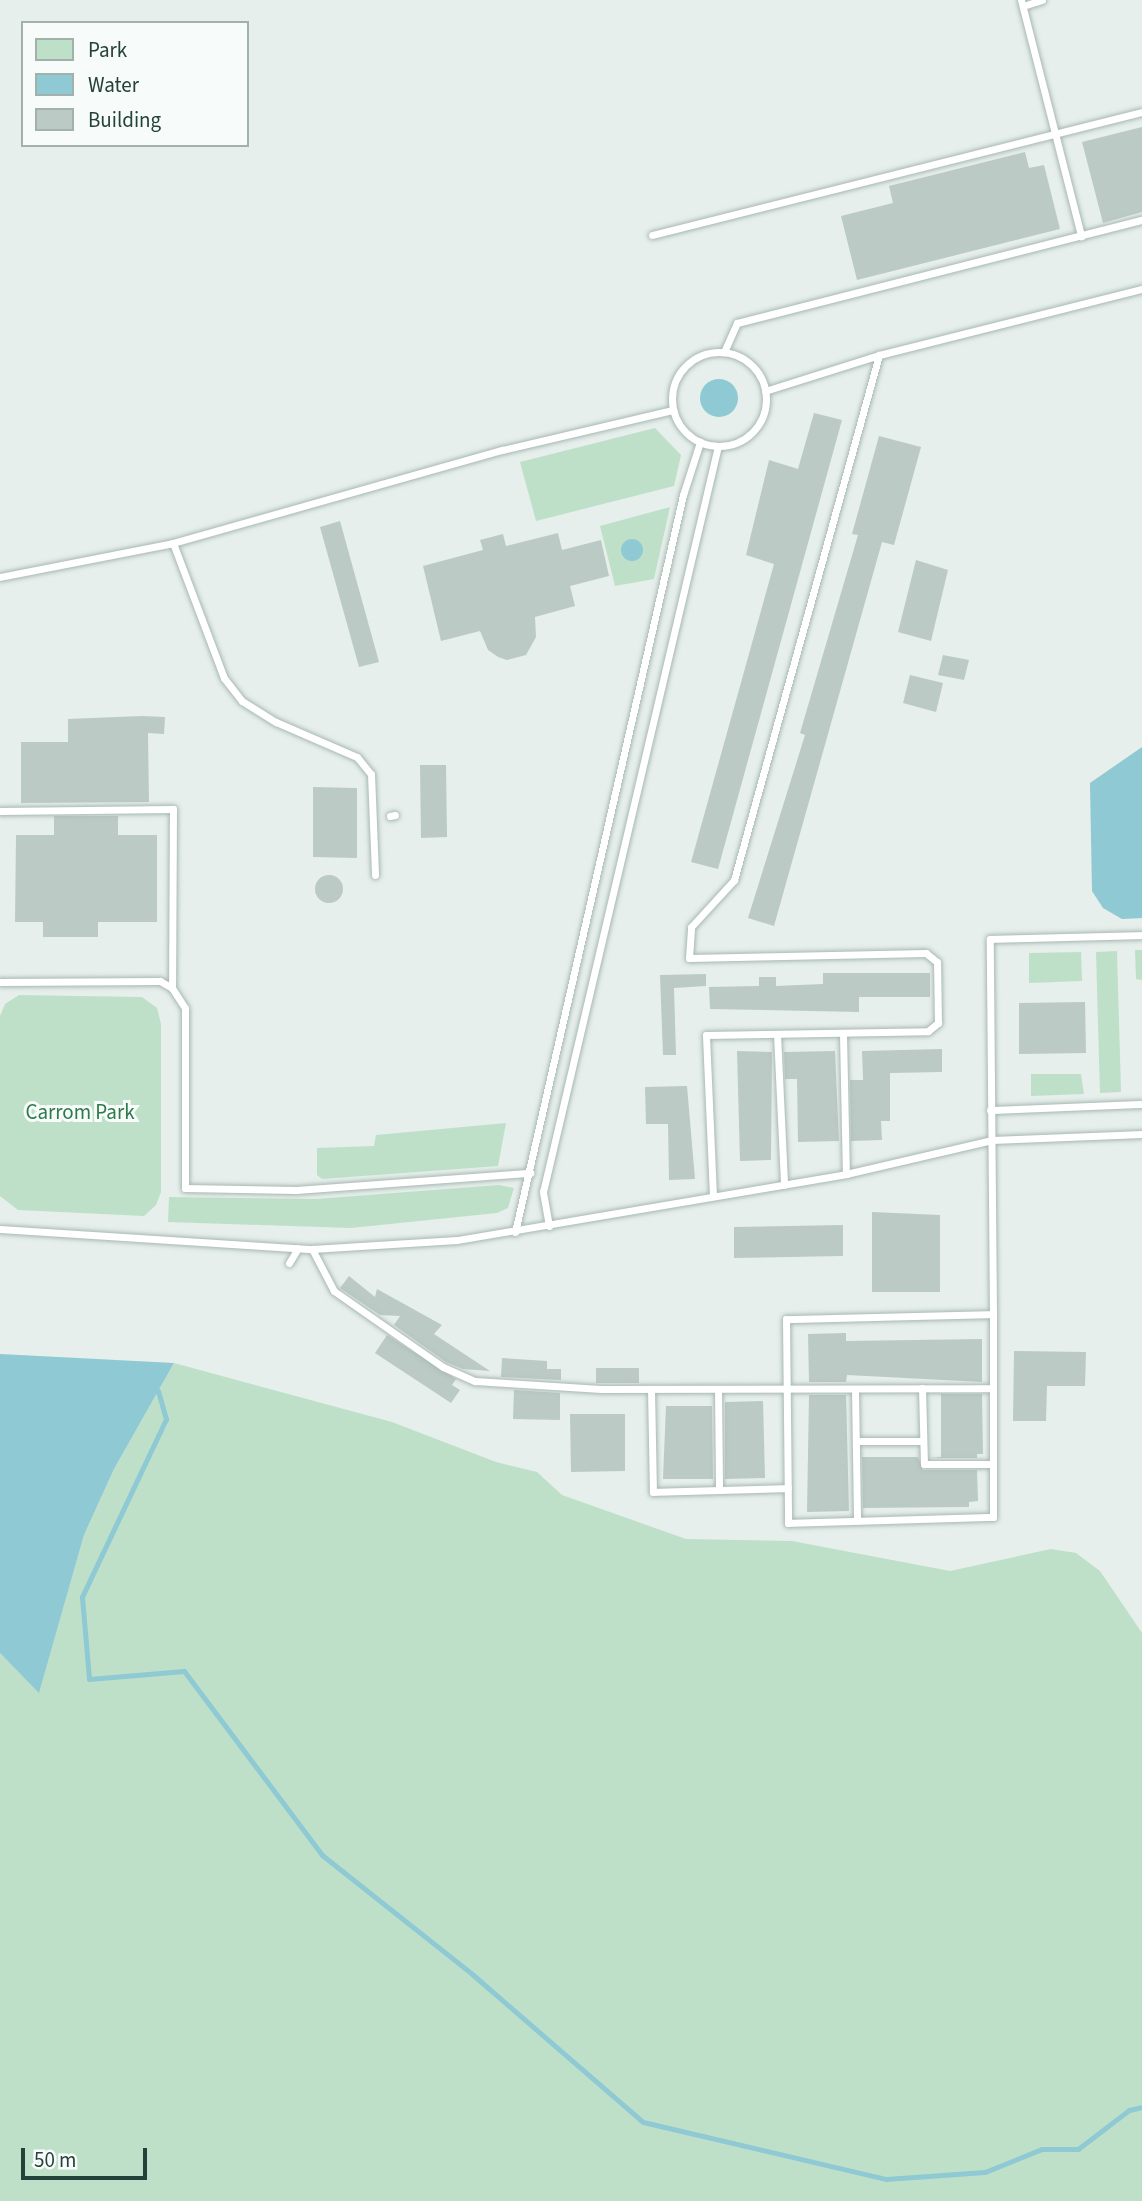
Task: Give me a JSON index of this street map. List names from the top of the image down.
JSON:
{
  "parks": ["Carrom Park"],
  "legend": ["Park", "Water", "Building"],
  "scale_bar": "50 m"
}
